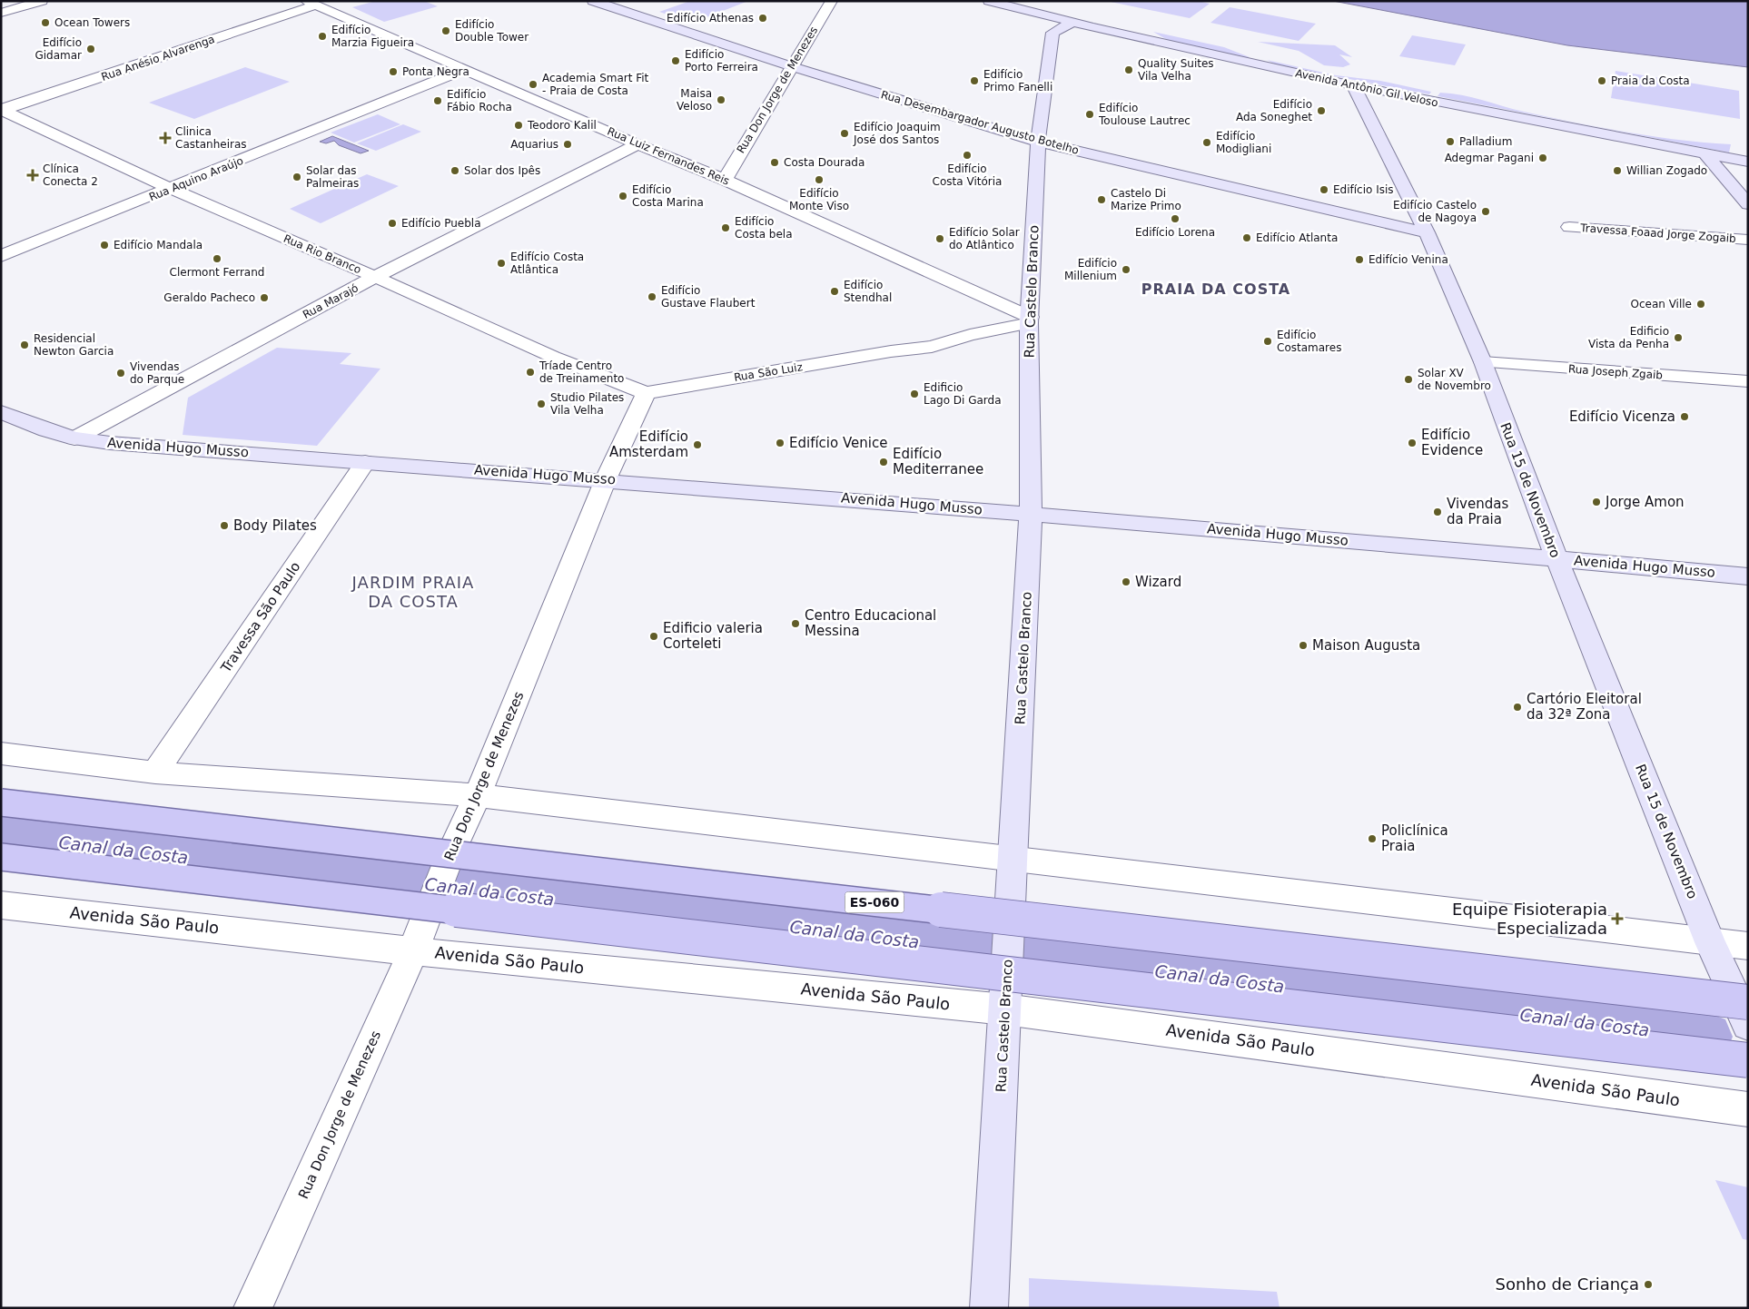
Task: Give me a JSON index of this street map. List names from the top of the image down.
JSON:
{
  "streets": {
    "main road": ["ES-060"],
    "street": [
      "Rua Anésio Alvarenga",
      "Avenida Antônio Gil Veloso",
      "Rua Don Jorge de Menezes",
      "Rua Desembargador Augusto Botelho",
      "Rua Luiz Fernandes Reis",
      "Rua Aquino Araújo",
      "Travessa Foaad Jorge Zogaib",
      "Rua Rio Branco",
      "Rua Castelo Branco",
      "Rua Marajó",
      "Rua São Luiz",
      "Rua Joseph Zgaib",
      "Avenida Hugo Musso",
      "Rua 15 de Novembro",
      "Travessa São Paulo",
      "Avenida São Paulo"
    ]
  },
  "crossings": [
    ["Rua Anésio Alvarenga", "Rua Luiz Fernandes Reis"],
    ["Rua Anésio Alvarenga", "Rua Rio Branco"],
    ["Avenida Antônio Gil Veloso", "Rua Castelo Branco"],
    ["Avenida Antônio Gil Veloso", "Rua 15 de Novembro"],
    ["Rua Don Jorge de Menezes", "Rua Desembargador Augusto Botelho"],
    ["Rua Don Jorge de Menezes", "Rua Luiz Fernandes Reis"],
    ["Rua Don Jorge de Menezes", "Rua Rio Branco"],
    ["Rua Don Jorge de Menezes", "Rua São Luiz"],
    ["Rua Don Jorge de Menezes", "Avenida Hugo Musso"],
    ["Rua Don Jorge de Menezes", "Avenida São Paulo"],
    ["Rua Desembargador Augusto Botelho", "Rua Castelo Branco"],
    ["Rua Desembargador Augusto Botelho", "Rua 15 de Novembro"],
    ["Rua Luiz Fernandes Reis", "Rua Aquino Araújo"],
    ["Rua Luiz Fernandes Reis", "Rua Castelo Branco"],
    ["Rua Luiz Fernandes Reis", "Rua Marajó"],
    ["Rua Luiz Fernandes Reis", "Rua São Luiz"],
    ["Rua Aquino Araújo", "Rua Rio Branco"],
    ["Rua Rio Branco", "Rua Marajó"],
    ["Rua Rio Branco", "Rua São Luiz"],
    ["Rua Castelo Branco", "Rua São Luiz"],
    ["Rua Castelo Branco", "Avenida Hugo Musso"],
    ["Rua Castelo Branco", "Avenida São Paulo"],
    ["Rua Marajó", "Avenida Hugo Musso"],
    ["Rua Joseph Zgaib", "Rua 15 de Novembro"],
    ["Avenida Hugo Musso", "Rua 15 de Novembro"],
    ["Avenida Hugo Musso", "Travessa São Paulo"],
    ["Rua 15 de Novembro", "ES-060"]
  ],
  "districts": ["PRAIA DA COSTA", "JARDIM PRAIA DA COSTA"],
  "water": ["Canal da Costa"],
  "places": {
    "other": [
      "Edifício Athenas",
      "Ocean Towers",
      "Edifício Double Tower",
      "Edifício Marzia Figueira",
      "Edifício Gidamar",
      "Edifício Porto Ferreira",
      "Quality Suites Vila Velha",
      "Ponta Negra",
      "Edifício Primo Fanelli",
      "Praia da Costa",
      "Academia Smart Fit - Praia de Costa",
      "Maisa Veloso",
      "Edifício Fábio Rocha",
      "Edifício Ada Soneghet",
      "Edifício Toulouse Lautrec",
      "Teodoro Kalil",
      "Edifício Joaquim José dos Santos",
      "Palladium",
      "Edifício Modigliani",
      "Aquarius",
      "Edifício Costa Vitória",
      "Adegmar Pagani",
      "Costa Dourada",
      "Solar dos Ipês",
      "Willian Zogado",
      "Solar das Palmeiras",
      "Edifício Monte Viso",
      "Edifício Isis",
      "Edifício Costa Marina",
      "Castelo Di Marize Primo",
      "Edifício Castelo de Nagoya",
      "Edifício Lorena",
      "Edifício Puebla",
      "Edifício Costa bela",
      "Edifício Atlanta",
      "Edifício Solar do Atlântico",
      "Edifício Mandala",
      "Clermont Ferrand",
      "Edifício Venina",
      "Edifício Costa Atlântica",
      "Edifício Millenium",
      "Edifício Stendhal",
      "Edifício Gustave Flaubert",
      "Geraldo Pacheco",
      "Ocean Ville",
      "Edificio Vista da Penha",
      "Edifício Costamares",
      "Residencial Newton Garcia",
      "Tríade Centro de Treinamento",
      "Vivendas do Parque",
      "Solar XV de Novembro",
      "Edificio Lago Di Garda",
      "Studio Pilates Vila Velha",
      "Edifício Vicenza",
      "Edifício Venice",
      "Edifício Evidence",
      "Edifício Amsterdam",
      "Edifício Mediterranee",
      "Jorge Amon",
      "Vivendas da Praia",
      "Body Pilates",
      "Wizard",
      "Centro Educacional Messina",
      "Edificio valeria Corteleti",
      "Maison Augusta",
      "Cartório Eleitoral da 32ª Zona",
      "Policlínica Praia",
      "Sonho de Criança"
    ],
    "health": ["Clinica Castanheiras", "Clínica Conecta 2", "Equipe Fisioterapia Especializada"]
  }
}
